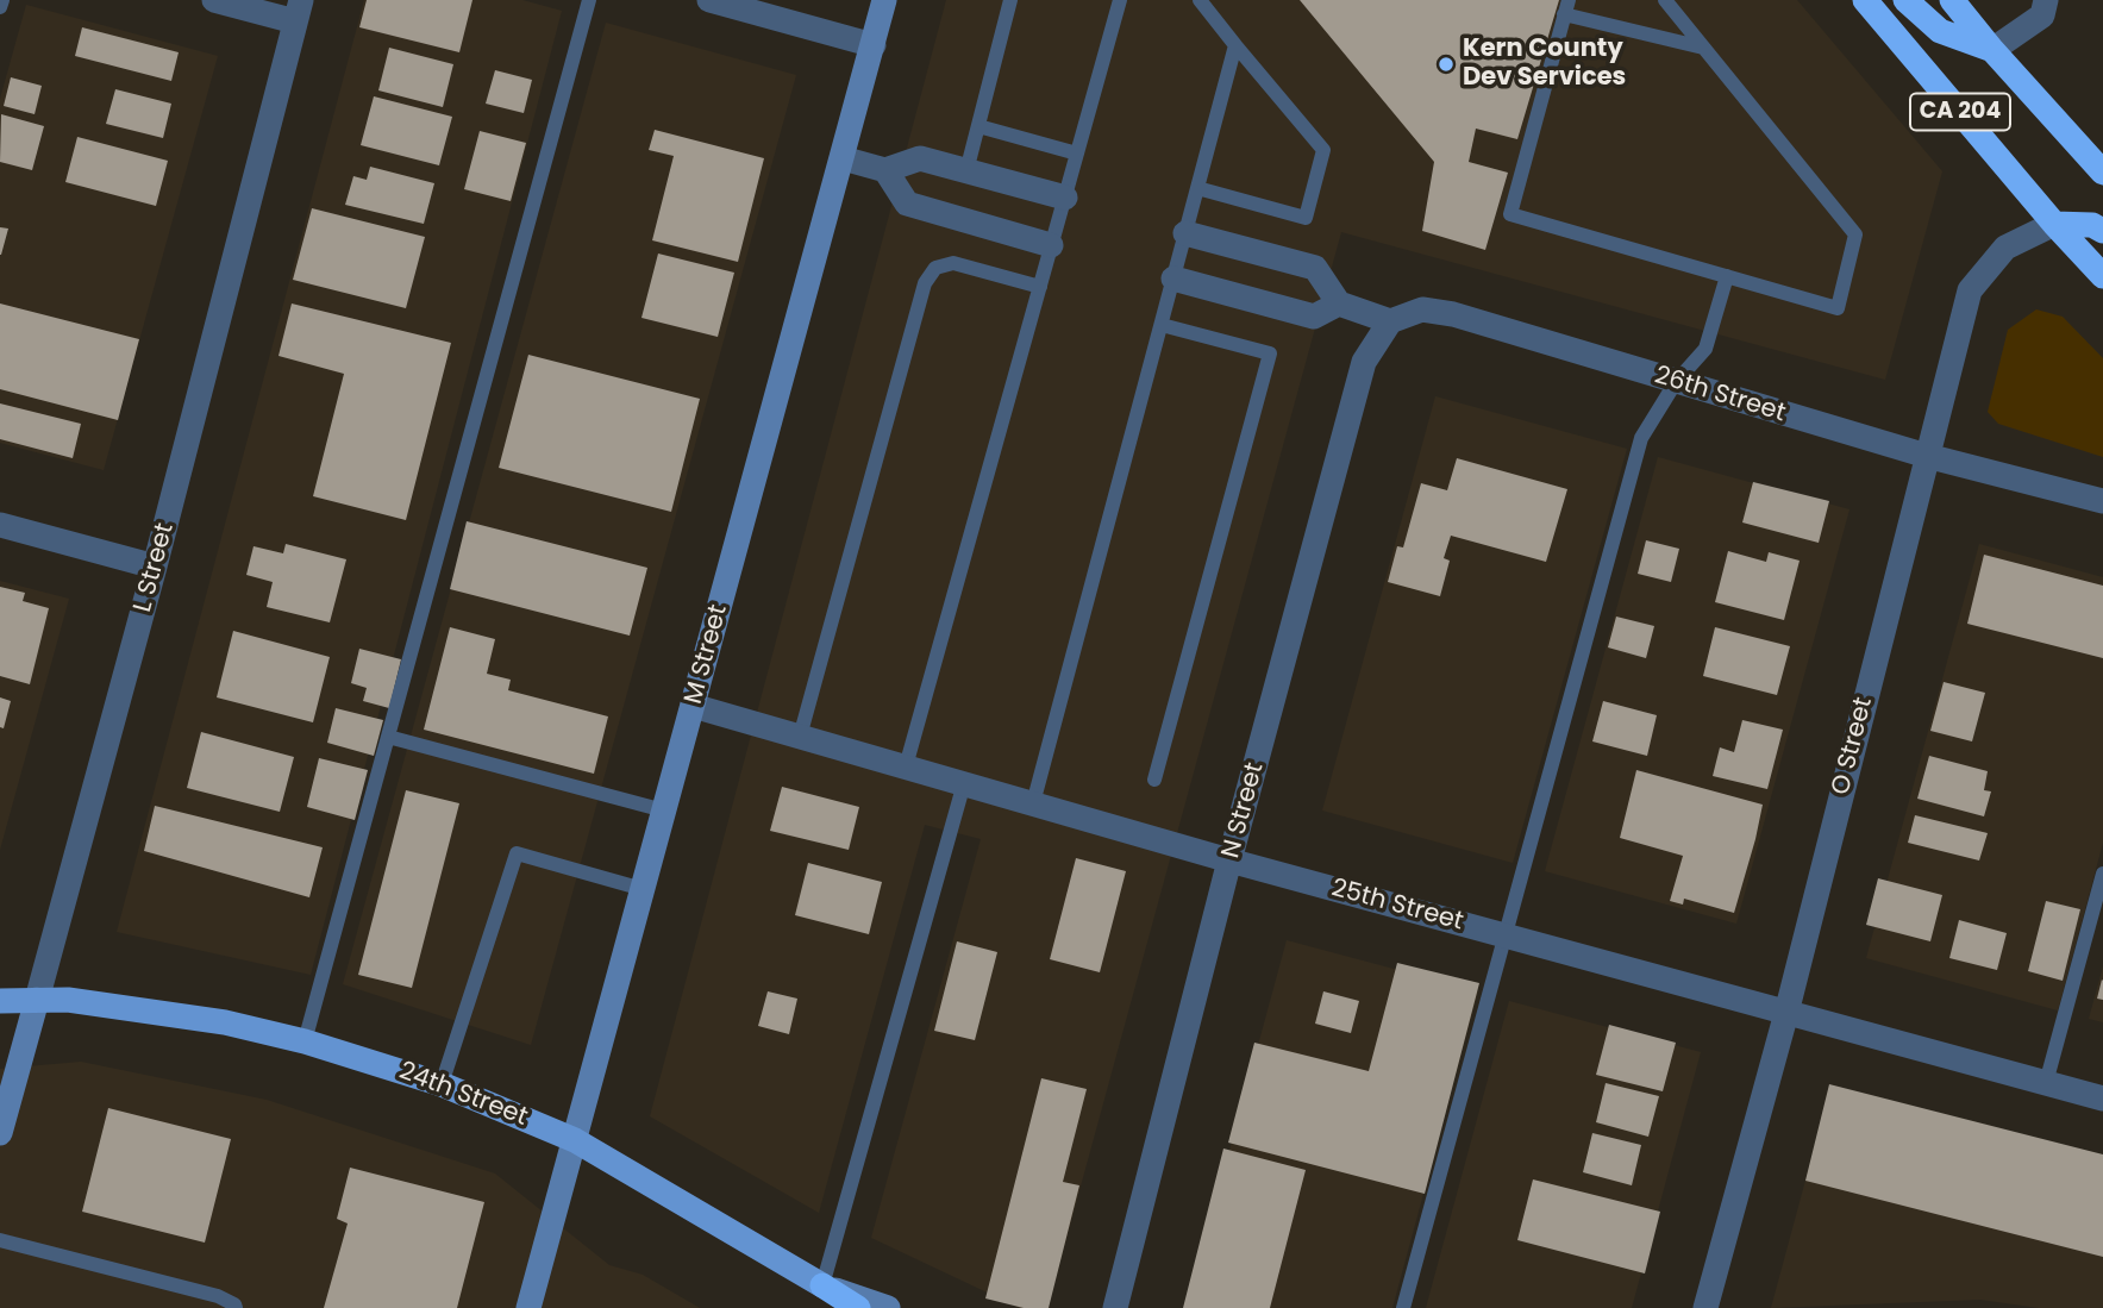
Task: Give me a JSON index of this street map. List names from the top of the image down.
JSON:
{
  "streets": {
    "highway": ["CA 204"],
    "main road": ["24th Street"],
    "street": [
      "26th Street",
      "L Street",
      "M Street",
      "O Street",
      "N Street",
      "25th Street"
    ]
  },
  "crossings": [
    ["CA 204", "O Street"],
    ["26th Street", "O Street"],
    ["26th Street", "N Street"],
    ["L Street", "24th Street"],
    ["M Street", "25th Street"],
    ["M Street", "24th Street"],
    ["O Street", "25th Street"],
    ["N Street", "25th Street"]
  ],
  "places": ["Kern County Dev Services"]
}
